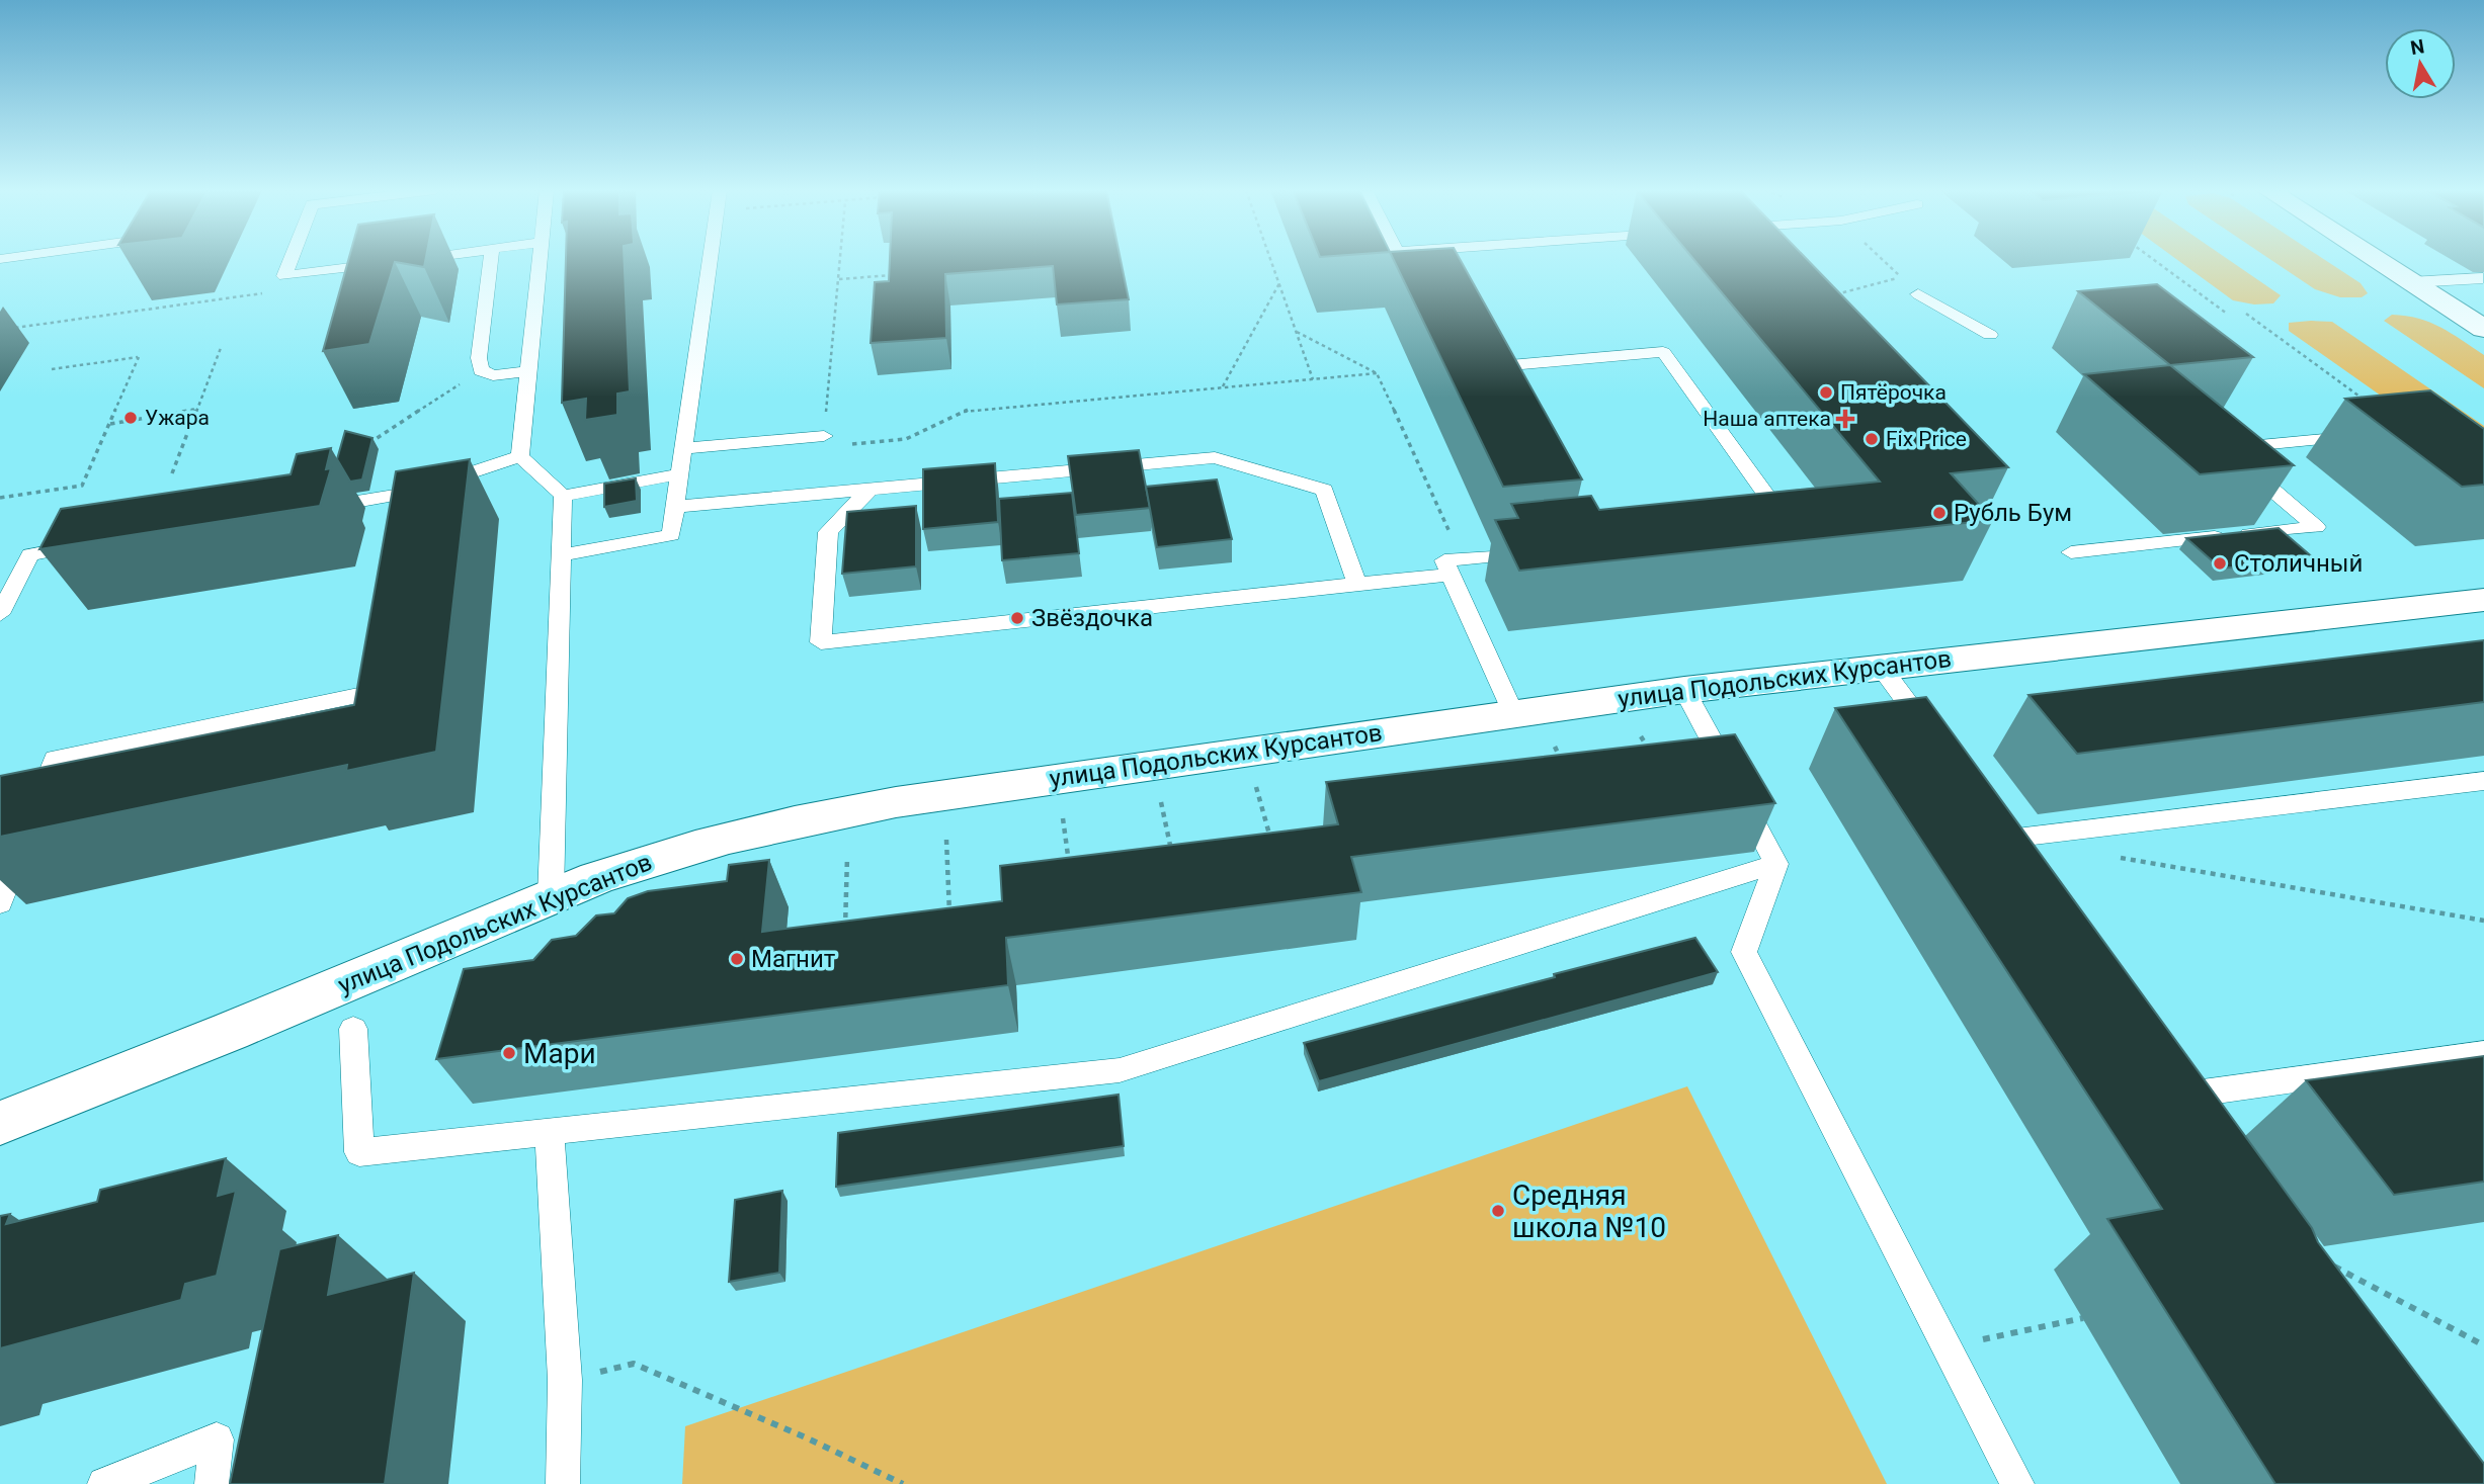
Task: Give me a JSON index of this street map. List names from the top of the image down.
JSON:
{
  "streets": {
    "street": ["улица Подольских Курсантов"]
  },
  "places": {
    "other": [
      "Пятёрочка",
      "Ужара",
      "Fix Price",
      "Рубль Бум",
      "Столичный",
      "Звёздочка",
      "Магнит",
      "Мари",
      "Средняя школа №10"
    ],
    "health": ["Наша аптека"]
  },
  "north": "top"
}
